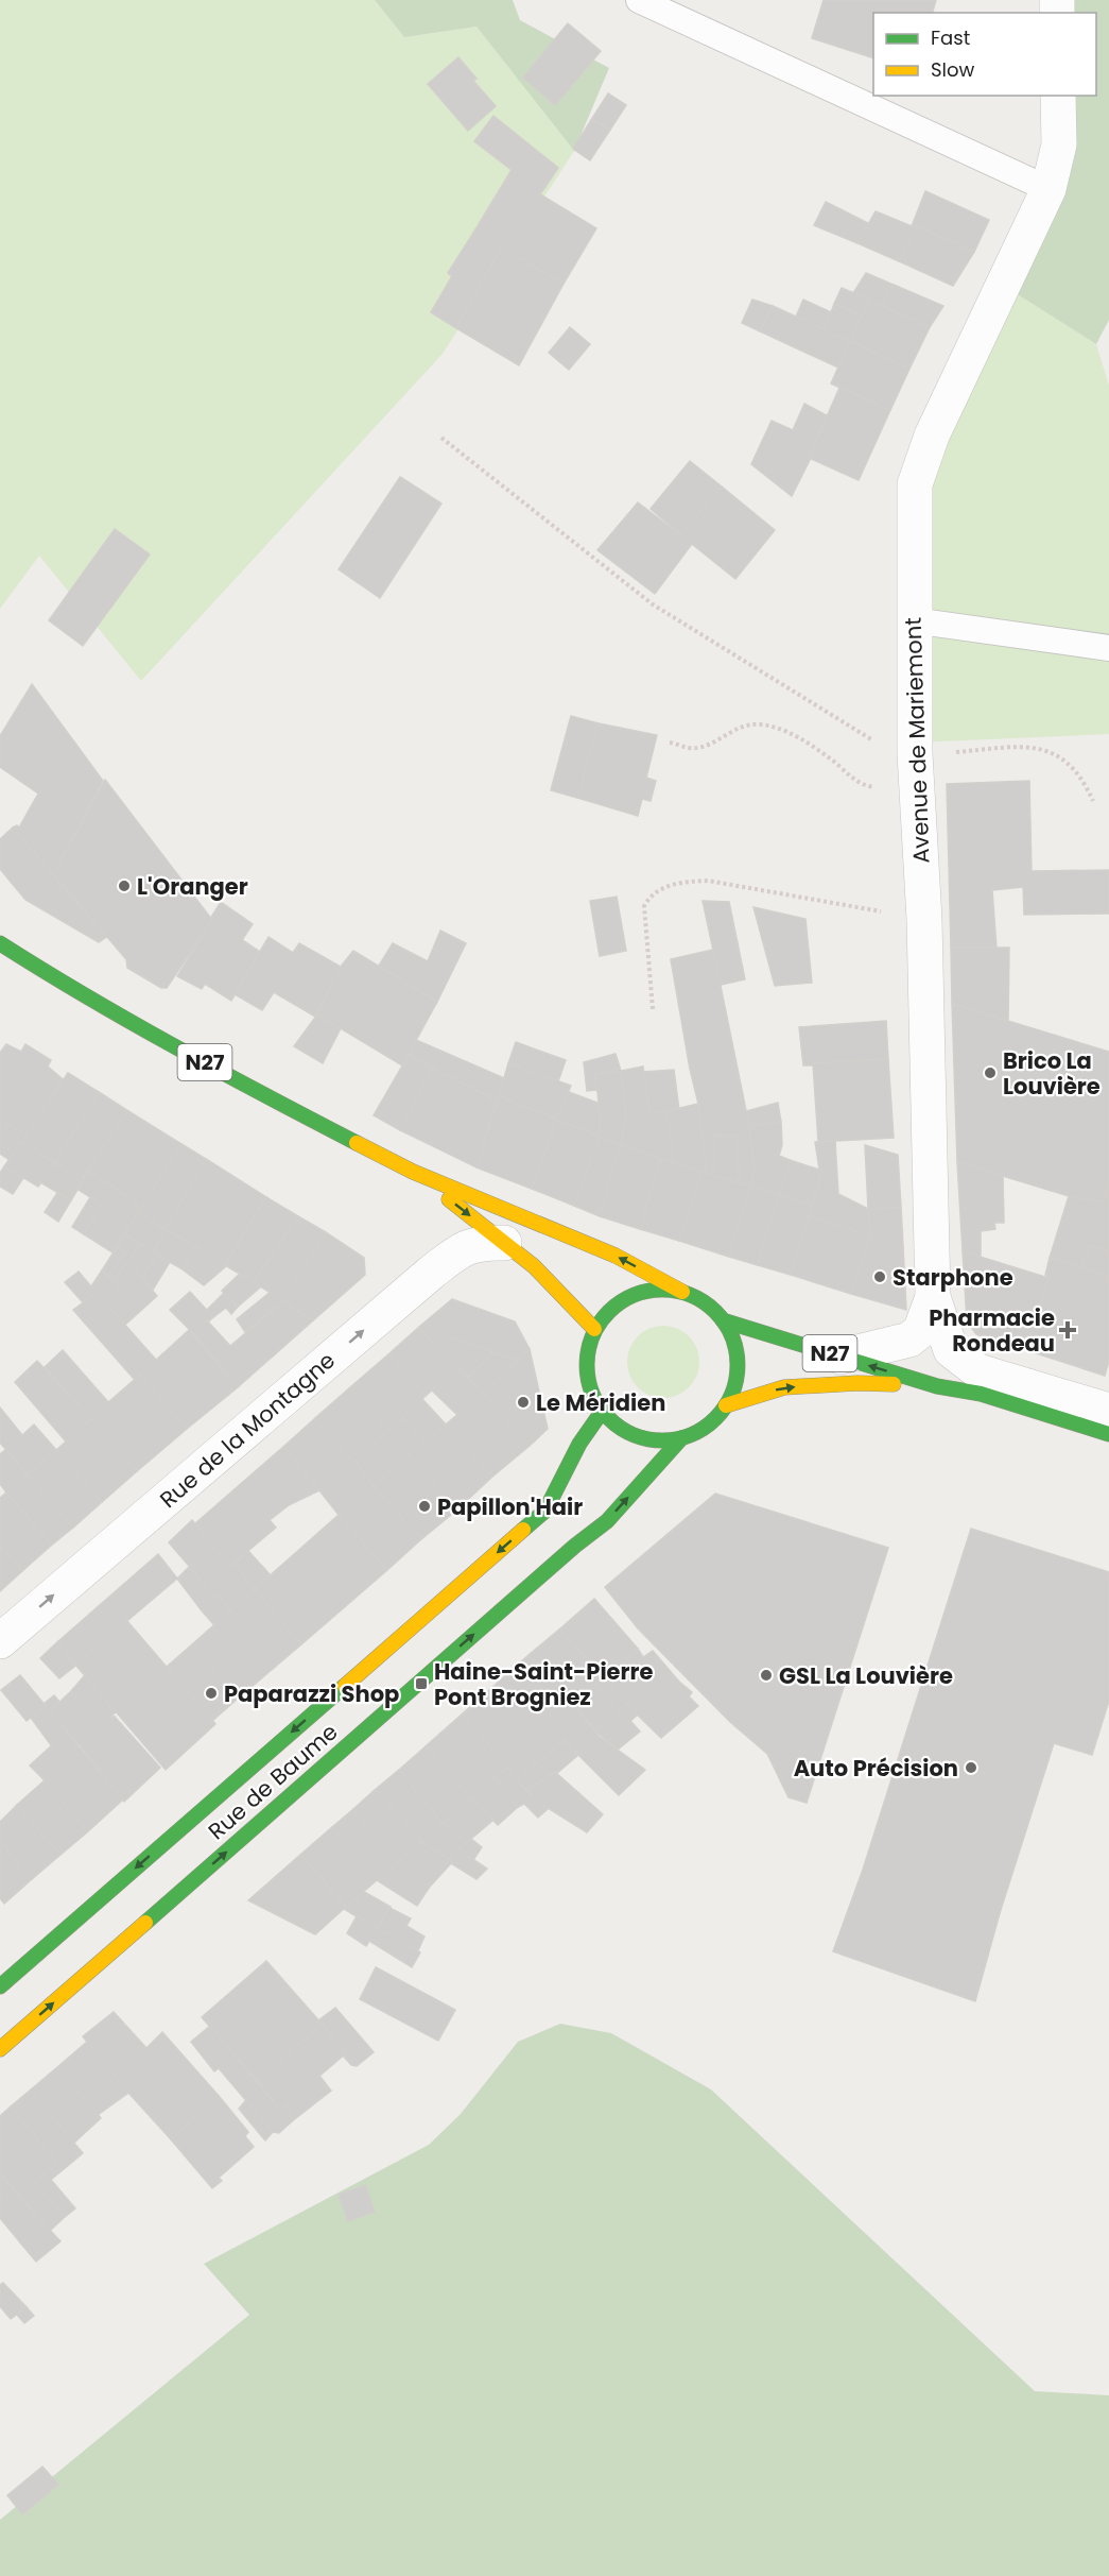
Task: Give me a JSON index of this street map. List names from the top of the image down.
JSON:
{
  "streets": {
    "main road": ["N27", "Rue de Baume"],
    "street": ["Avenue de Mariemont", "Rue de la Montagne"]
  },
  "crossings": [
    ["Avenue de Mariemont", "N27"],
    ["N27", "Rue de la Montagne"],
    ["N27", "Rue de Baume"]
  ],
  "one_way": ["Rue de la Montagne"],
  "places": {
    "other": [
      "L'Oranger",
      "Brico La Louvière",
      "Starphone",
      "Le Méridien",
      "Papillon'Hair",
      "GSL La Louvière",
      "Paparazzi Shop",
      "Auto Précision"
    ],
    "health": ["Pharmacie Rondeau"],
    "transit": ["Haine-Saint-Pierre Pont Brogniez"]
  },
  "legend": ["Fast", "Slow"]
}
